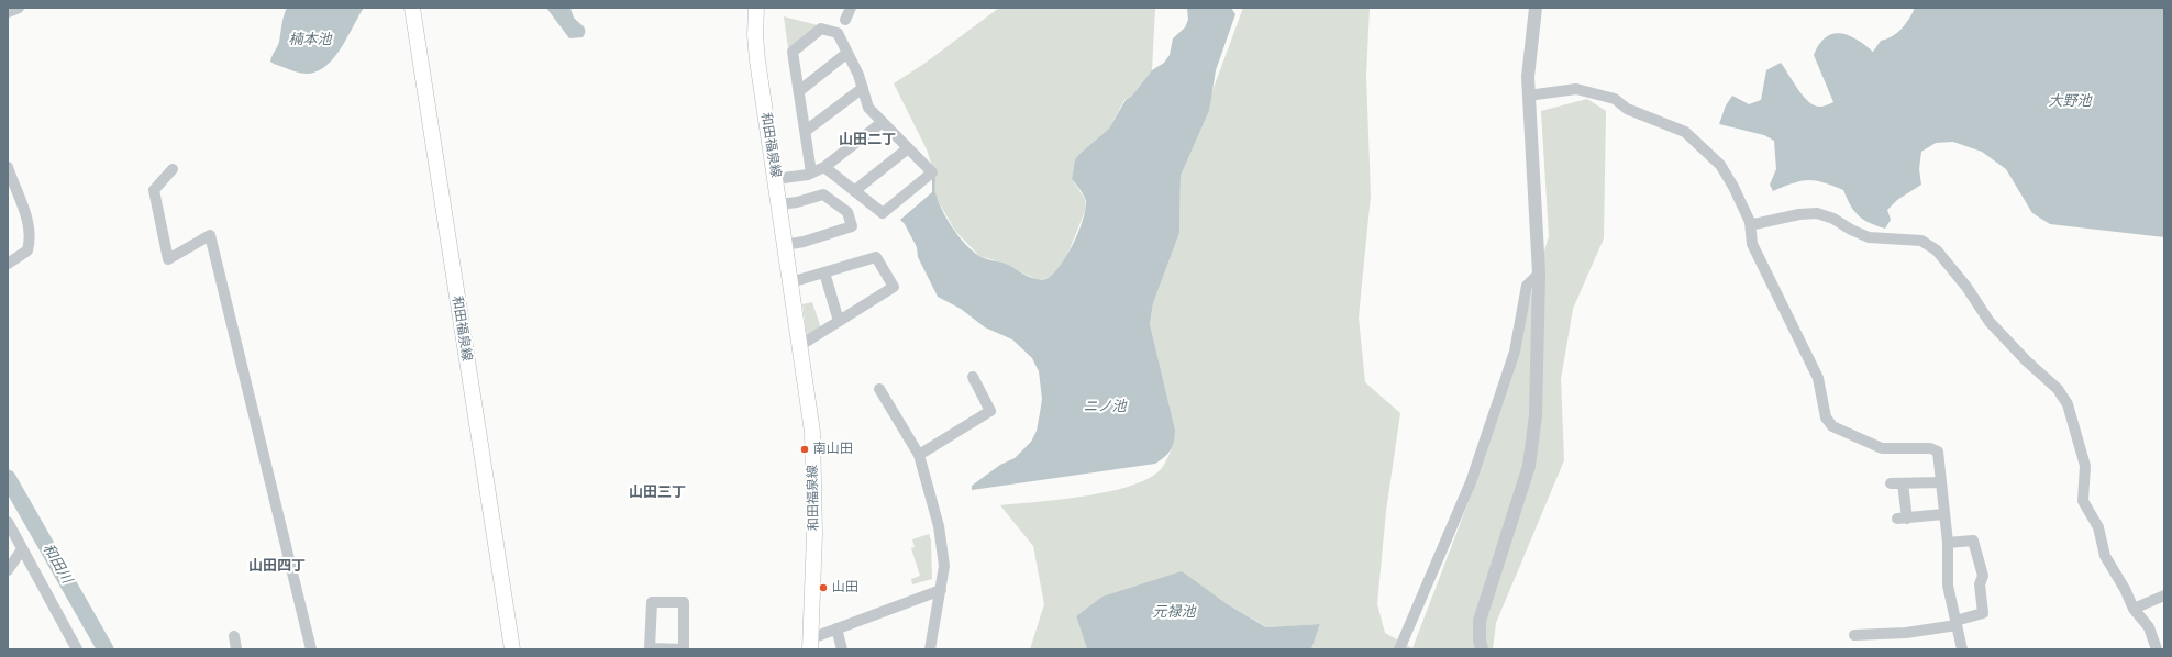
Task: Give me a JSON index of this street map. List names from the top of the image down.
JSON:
{
  "streets": {
    "main road": ["和田福泉線"]
  },
  "districts": ["山田二丁", "山田三丁", "山田四丁"],
  "water": [
    "楠本池",
    "大野池",
    "ニノ池",
    "和田川",
    "元禄池"
  ],
  "places": ["南山田", "山田"]
}
